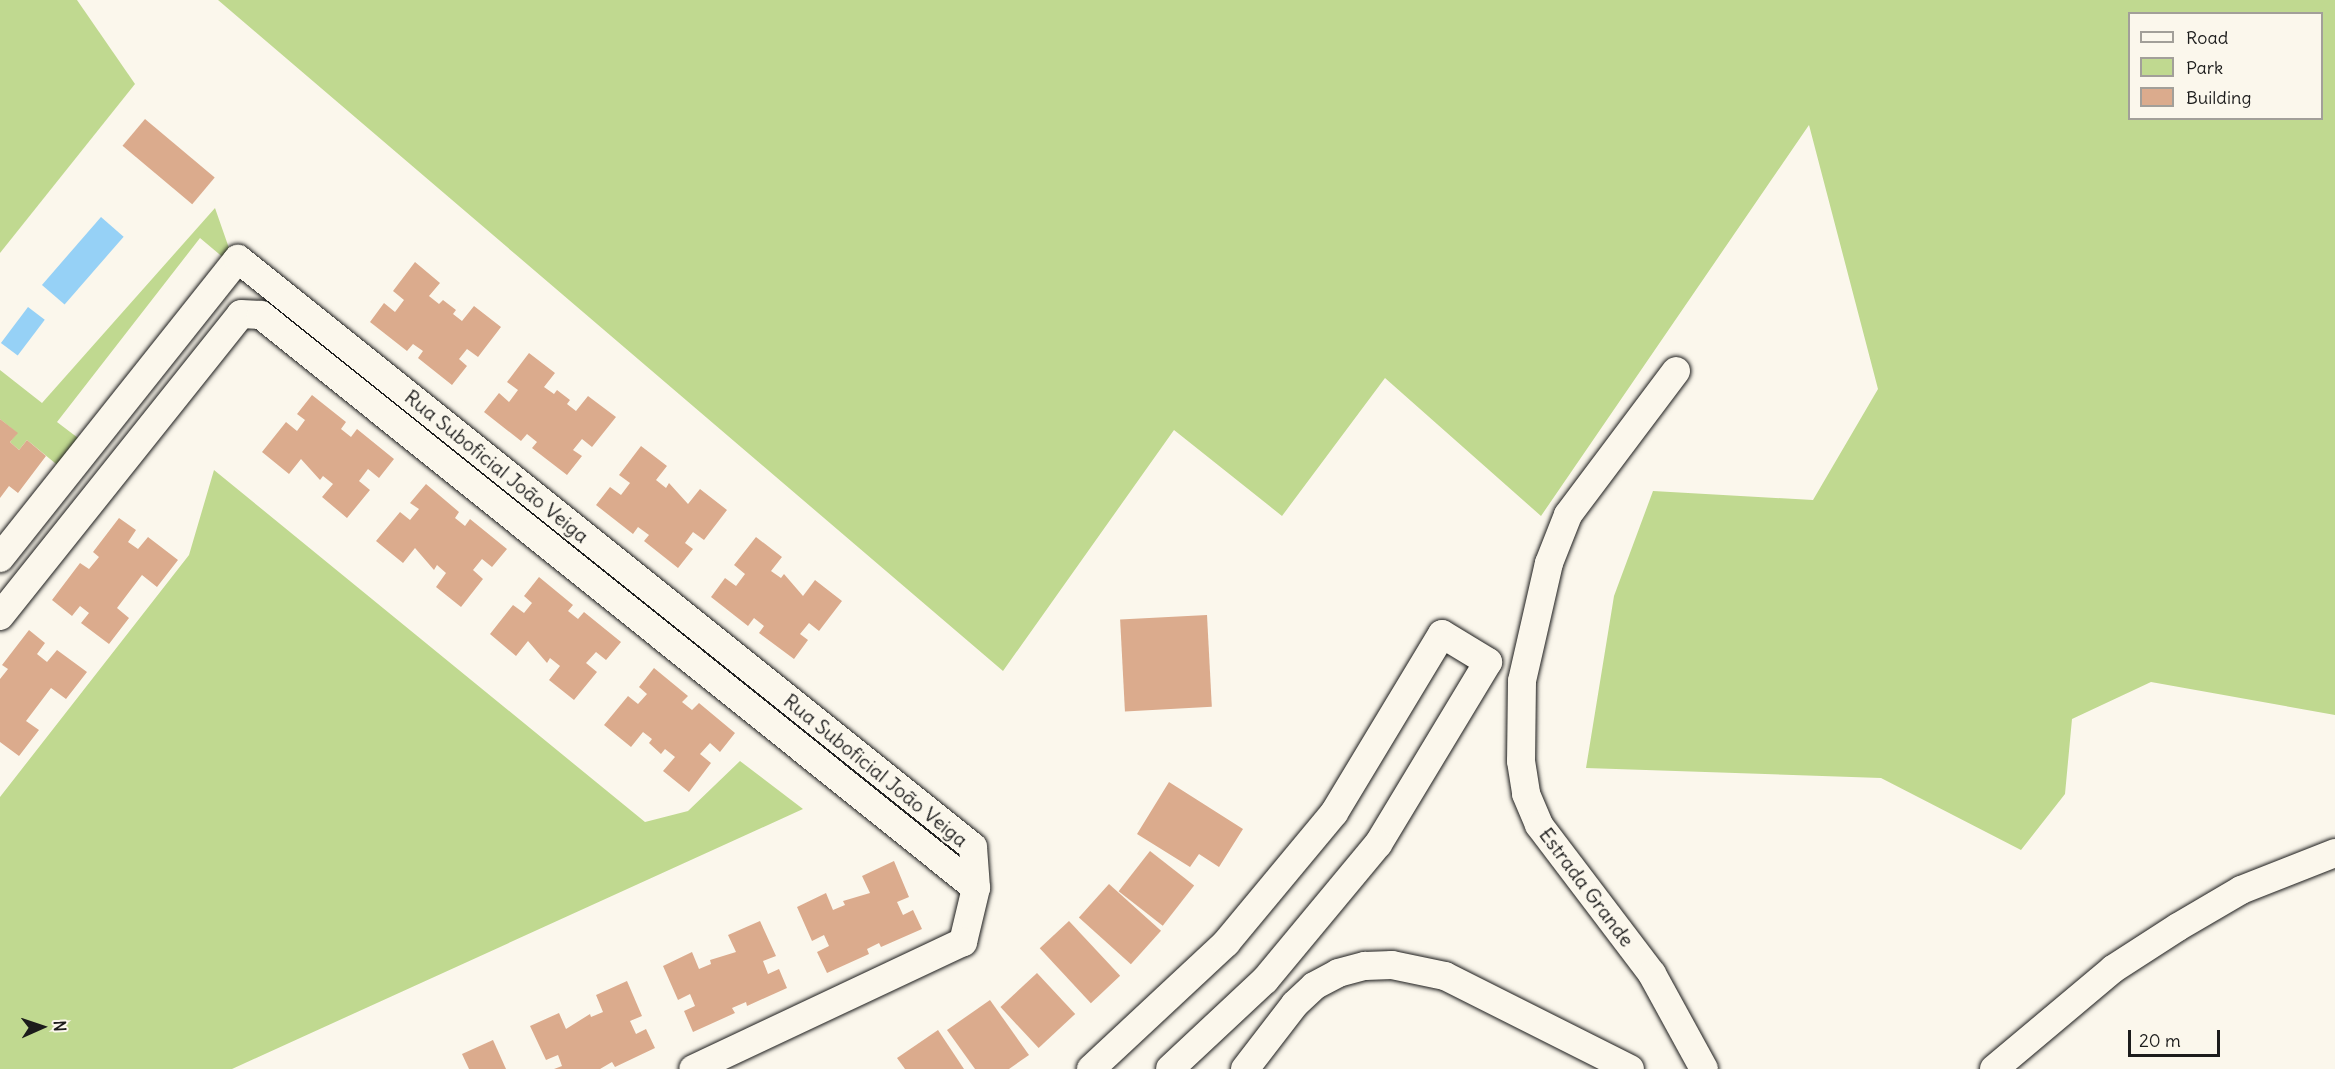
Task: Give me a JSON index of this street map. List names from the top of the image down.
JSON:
{
  "streets": {
    "street": ["Rua Suboficial João Veiga", "Estrada Grande"]
  },
  "legend": ["Road", "Park", "Building"],
  "scale_bar": "20 m",
  "north": "right"
}
